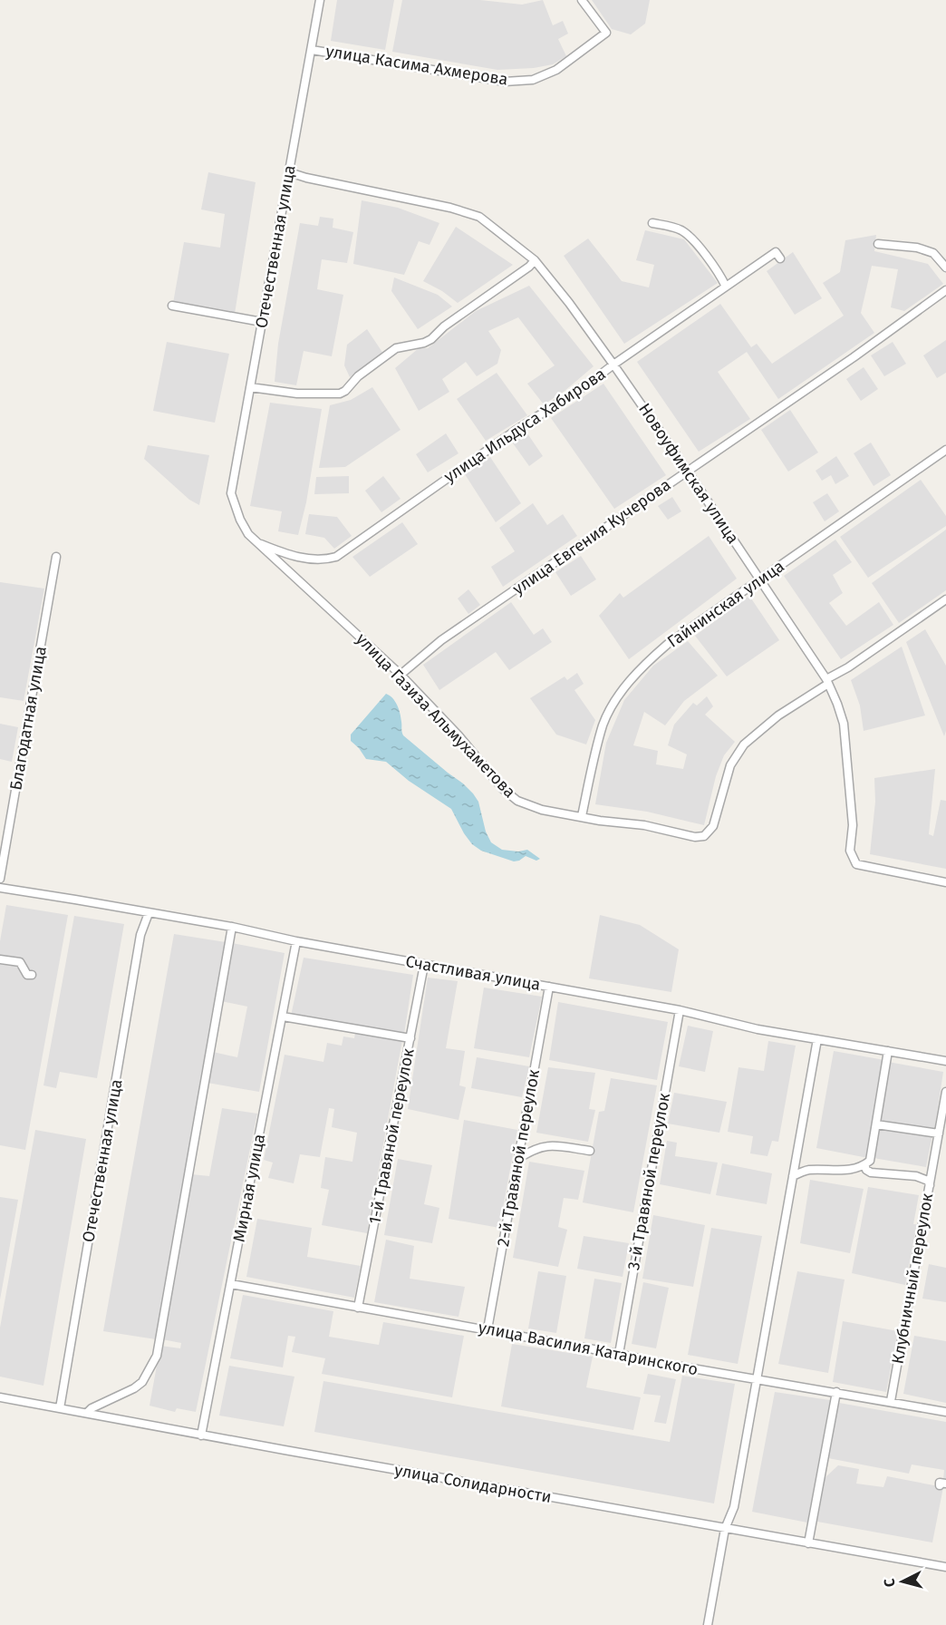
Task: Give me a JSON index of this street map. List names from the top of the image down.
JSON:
{
  "streets": {
    "street": [
      "улица Касима Ахмерова",
      "Отечественная улица",
      "улица Ильдуса Хабирова",
      "Новоуфимская улица",
      "улица Евгения Кучерова",
      "Гайнинская улица",
      "улица Газиза Альмухаметова",
      "Благодатная улица",
      "Счастливая улица",
      "1-й Травяной переулок",
      "2-й Травяной переулок",
      "3-й Травяной переулок",
      "Мирная улица",
      "Клубничный переулок",
      "улица Василия Катаринского",
      "улица Солидарности"
    ]
  },
  "crossings": [
    ["улица Касима Ахмерова", "Отечественная улица"],
    ["Отечественная улица", "Новоуфимская улица"],
    ["Отечественная улица", "улица Газиза Альмухаметова"],
    ["Отечественная улица", "Счастливая улица"],
    ["Отечественная улица", "улица Солидарности"],
    ["улица Ильдуса Хабирова", "Новоуфимская улица"],
    ["улица Ильдуса Хабирова", "улица Газиза Альмухаметова"],
    ["Новоуфимская улица", "улица Евгения Кучерова"],
    ["Новоуфимская улица", "Гайнинская улица"],
    ["Новоуфимская улица", "улица Газиза Альмухаметова"],
    ["улица Евгения Кучерова", "улица Газиза Альмухаметова"],
    ["Гайнинская улица", "улица Газиза Альмухаметова"],
    ["Счастливая улица", "1-й Травяной переулок"],
    ["Счастливая улица", "2-й Травяной переулок"],
    ["Счастливая улица", "3-й Травяной переулок"],
    ["Счастливая улица", "Мирная улица"],
    ["1-й Травяной переулок", "улица Василия Катаринского"],
    ["2-й Травяной переулок", "улица Василия Катаринского"],
    ["3-й Травяной переулок", "улица Василия Катаринского"],
    ["Мирная улица", "улица Василия Катаринского"],
    ["Мирная улица", "улица Солидарности"],
    ["Клубничный переулок", "улица Василия Катаринского"]
  ],
  "north": "left"
}
